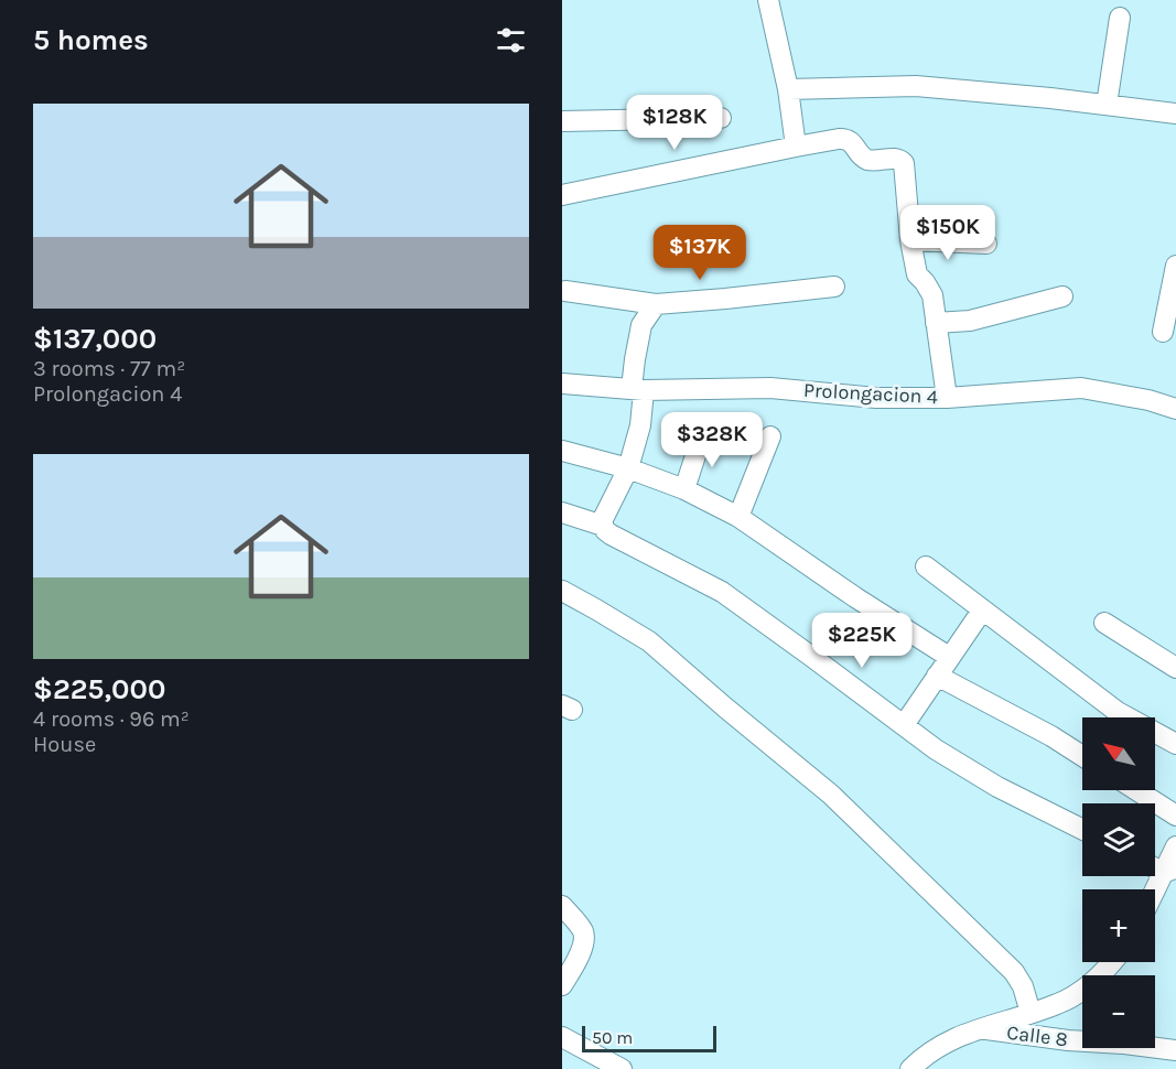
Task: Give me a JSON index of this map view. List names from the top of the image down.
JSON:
{
  "streets": {
    "street": ["Prolongacion 4", "Calle 8"]
  },
  "scale_bar": "50 m",
  "north": "top left",
  "page": {
    "heading": "5 homes",
    "list": [
      {
        "name": "$137,000",
        "note": "3 rooms · 77 m² · Prolongacion 4"
      },
      {
        "name": "$225,000",
        "note": "4 rooms · 96 m² · House"
      }
    ],
    "price": [
      "$128K",
      "$150K",
      "$137K",
      "$328K",
      "$225K"
    ],
    "map_buttons": ["+", "−"],
    "scale": "50 m"
  }
}
